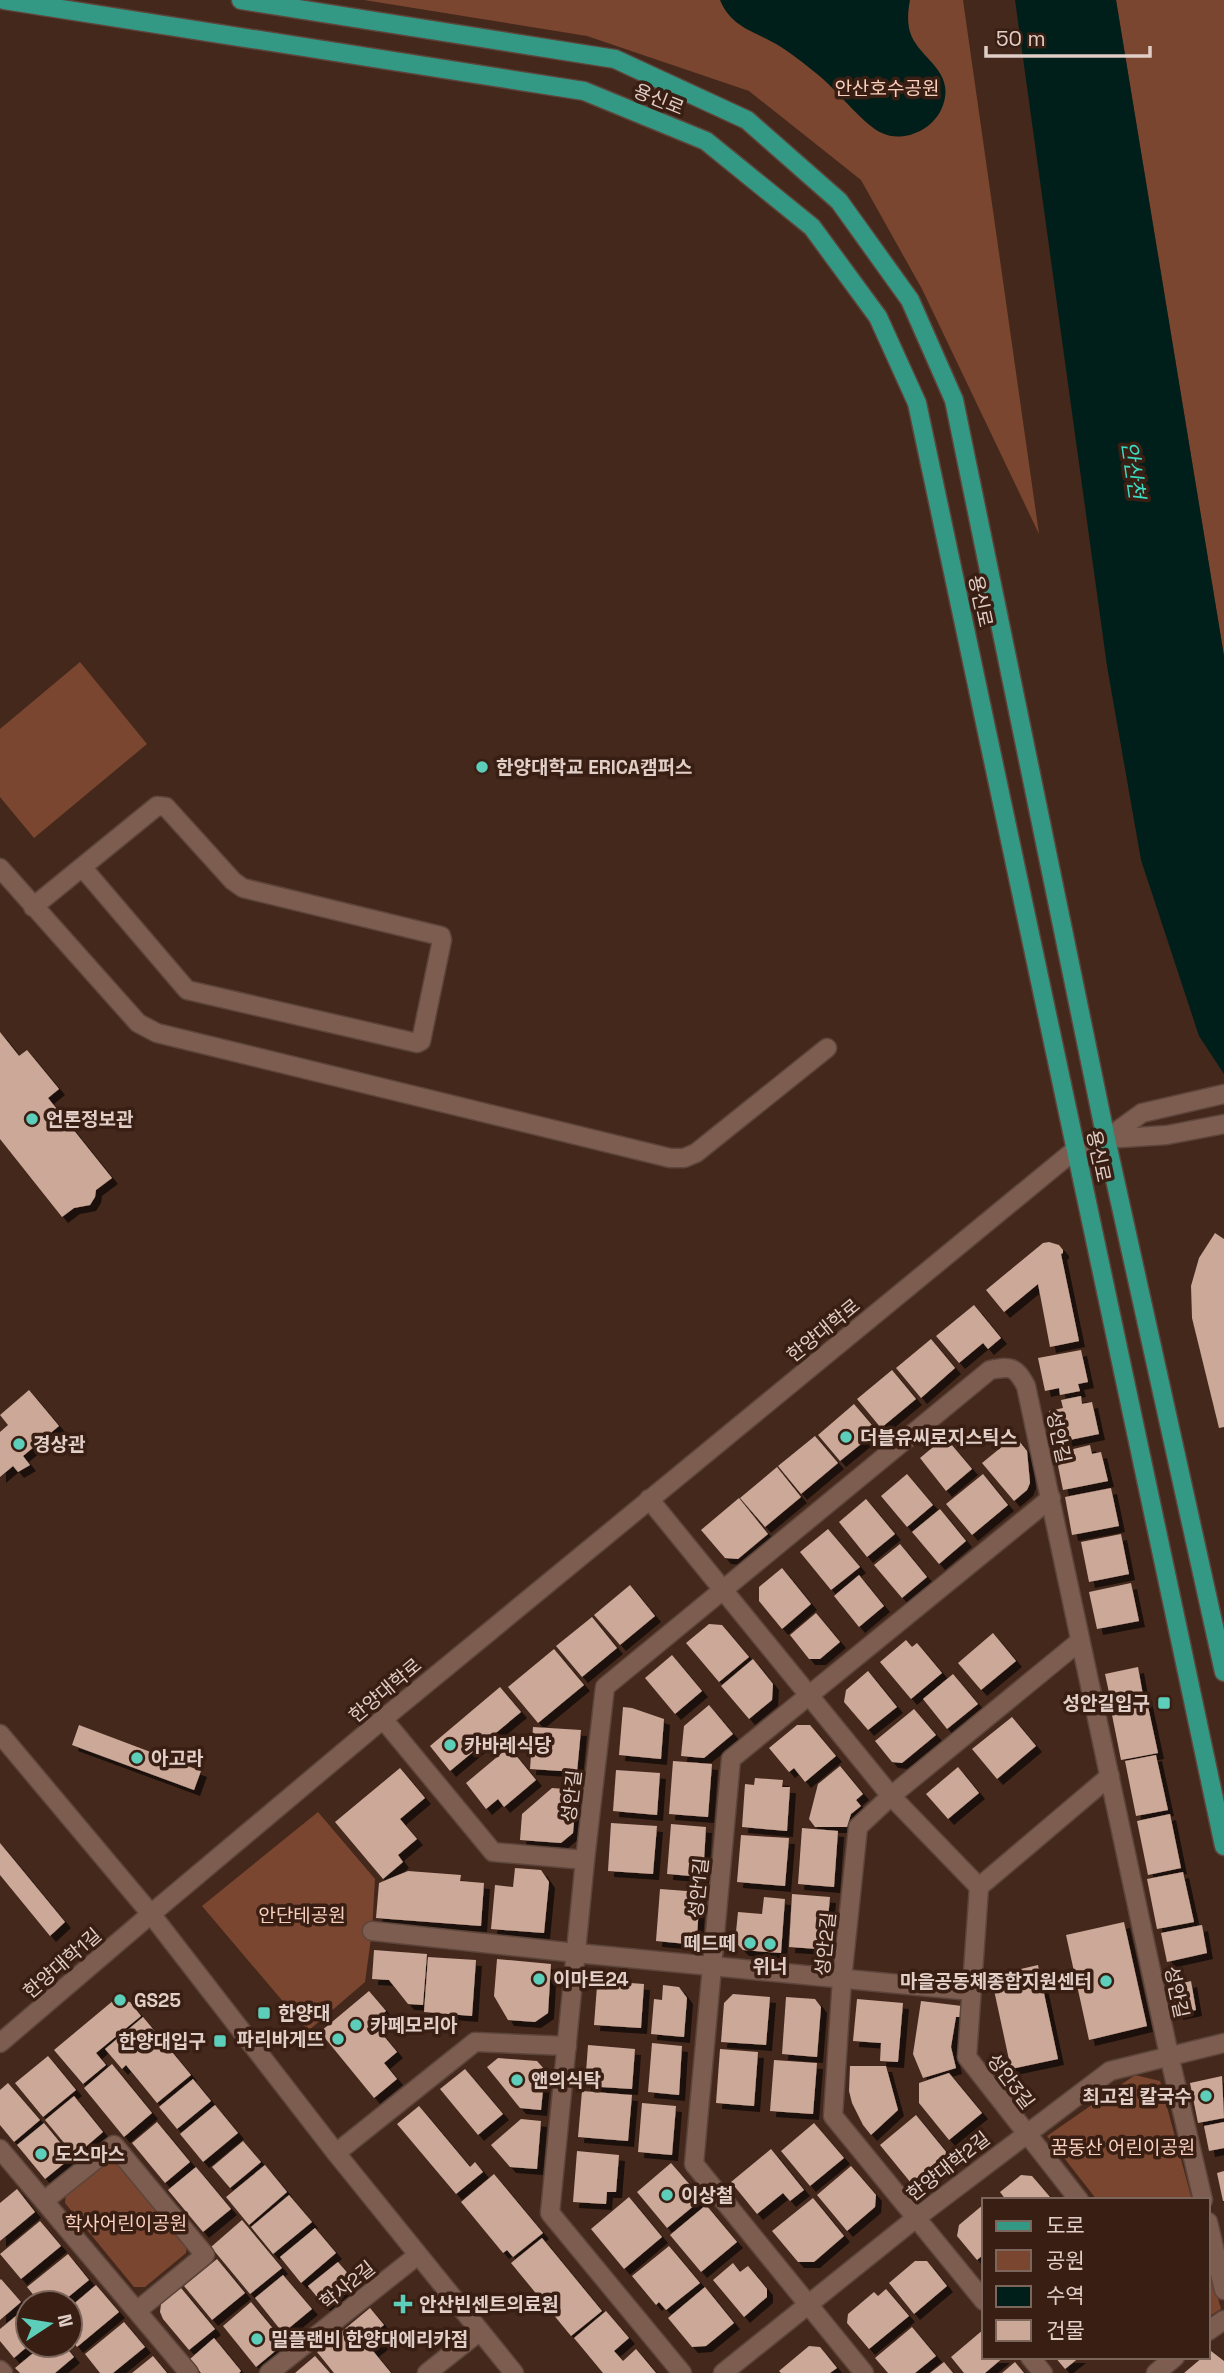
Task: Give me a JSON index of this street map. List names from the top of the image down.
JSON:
{
  "streets": {
    "main road": ["용신로"],
    "street": [
      "한양대학로",
      "성안길",
      "성안1길",
      "성안2길",
      "한양대학1길",
      "성안3길",
      "한양대학2길",
      "학사2길"
    ]
  },
  "crossings": [
    ["용신로", "한양대학로"],
    ["한양대학로", "한양대학1길"],
    ["성안길", "성안1길"],
    ["성안길", "성안2길"],
    ["성안길", "한양대학2길"],
    ["성안1길", "한양대학2길"],
    ["성안2길", "한양대학2길"],
    ["성안3길", "한양대학2길"]
  ],
  "water": ["안산천"],
  "parks": [
    "안산호수공원",
    "안단테공원",
    "꿈동산 어린이공원",
    "학사어린이공원"
  ],
  "places": {
    "other": [
      "한양대학교 ERICA캠퍼스",
      "언론정보관",
      "더블유씨로지스틱스",
      "경상관",
      "카바레식당",
      "아고라",
      "떼드떼",
      "위너",
      "이마트24",
      "마을공동체종합지원센터",
      "GS25",
      "카페모리아",
      "파리바게뜨",
      "앤의식탁",
      "최고집 칼국수",
      "도스마스",
      "이상철",
      "밀플랜비 한양대에리카점"
    ],
    "transit": ["성안길입구", "한양대", "한양대입구"],
    "health": ["안산빈센트의료원"]
  },
  "legend": [
    "도로",
    "공원",
    "수역",
    "건물"
  ],
  "scale_bar": "50 m",
  "north": "right"
}
